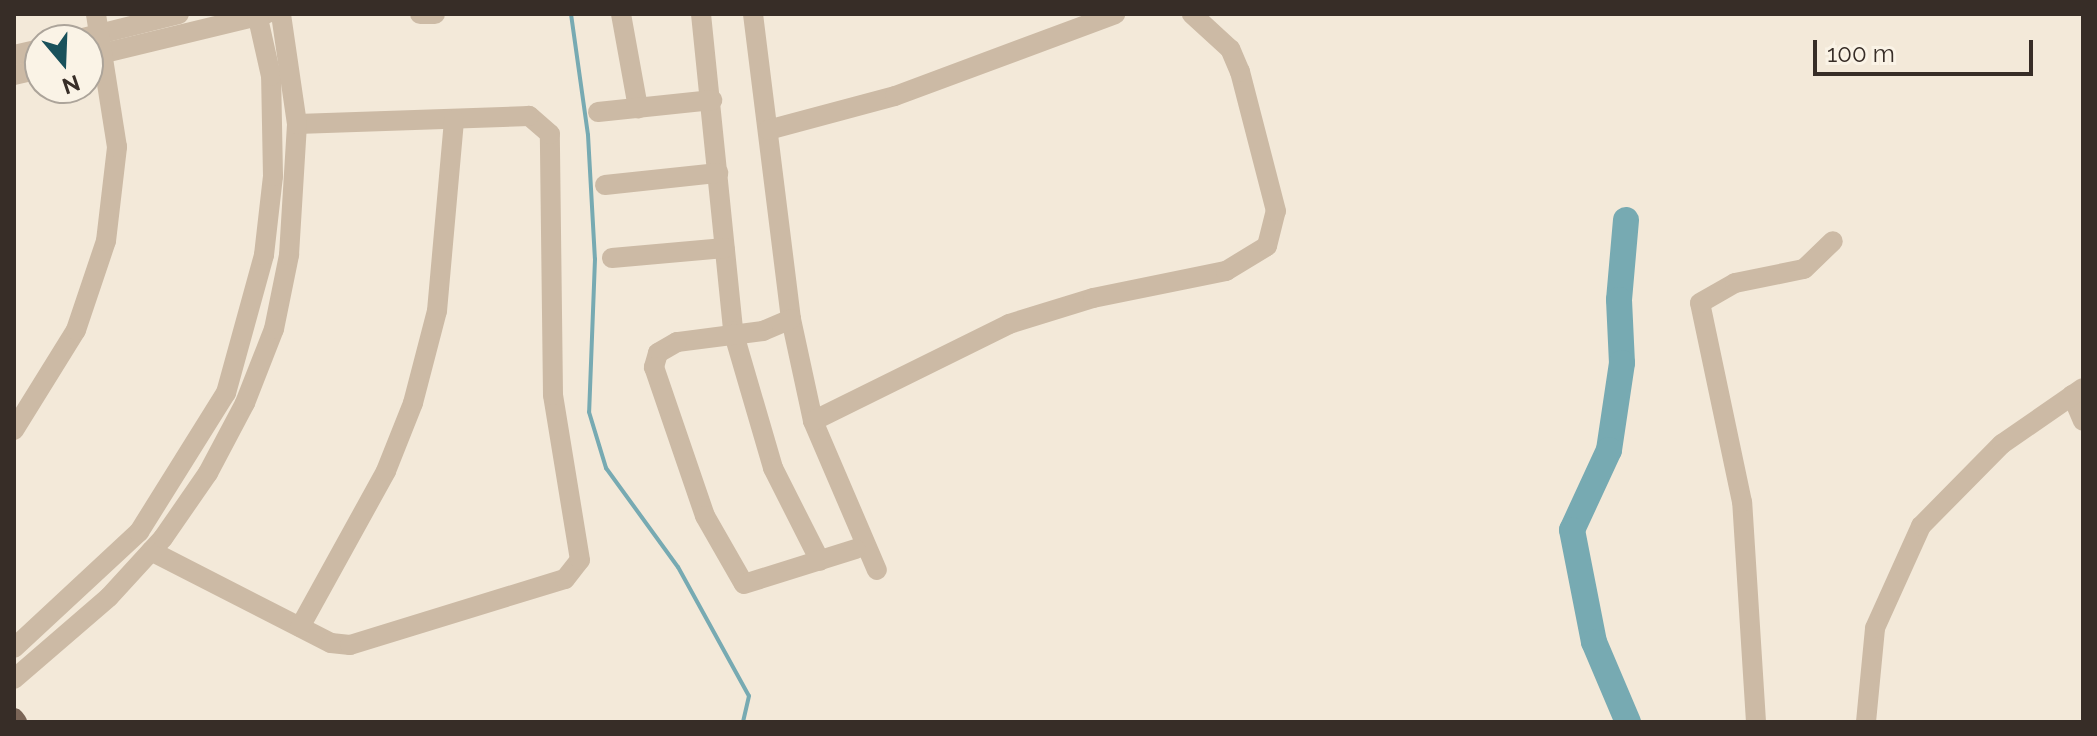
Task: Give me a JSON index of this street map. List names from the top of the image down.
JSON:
{
  "scale_bar": "100 m",
  "north": "bottom"
}
